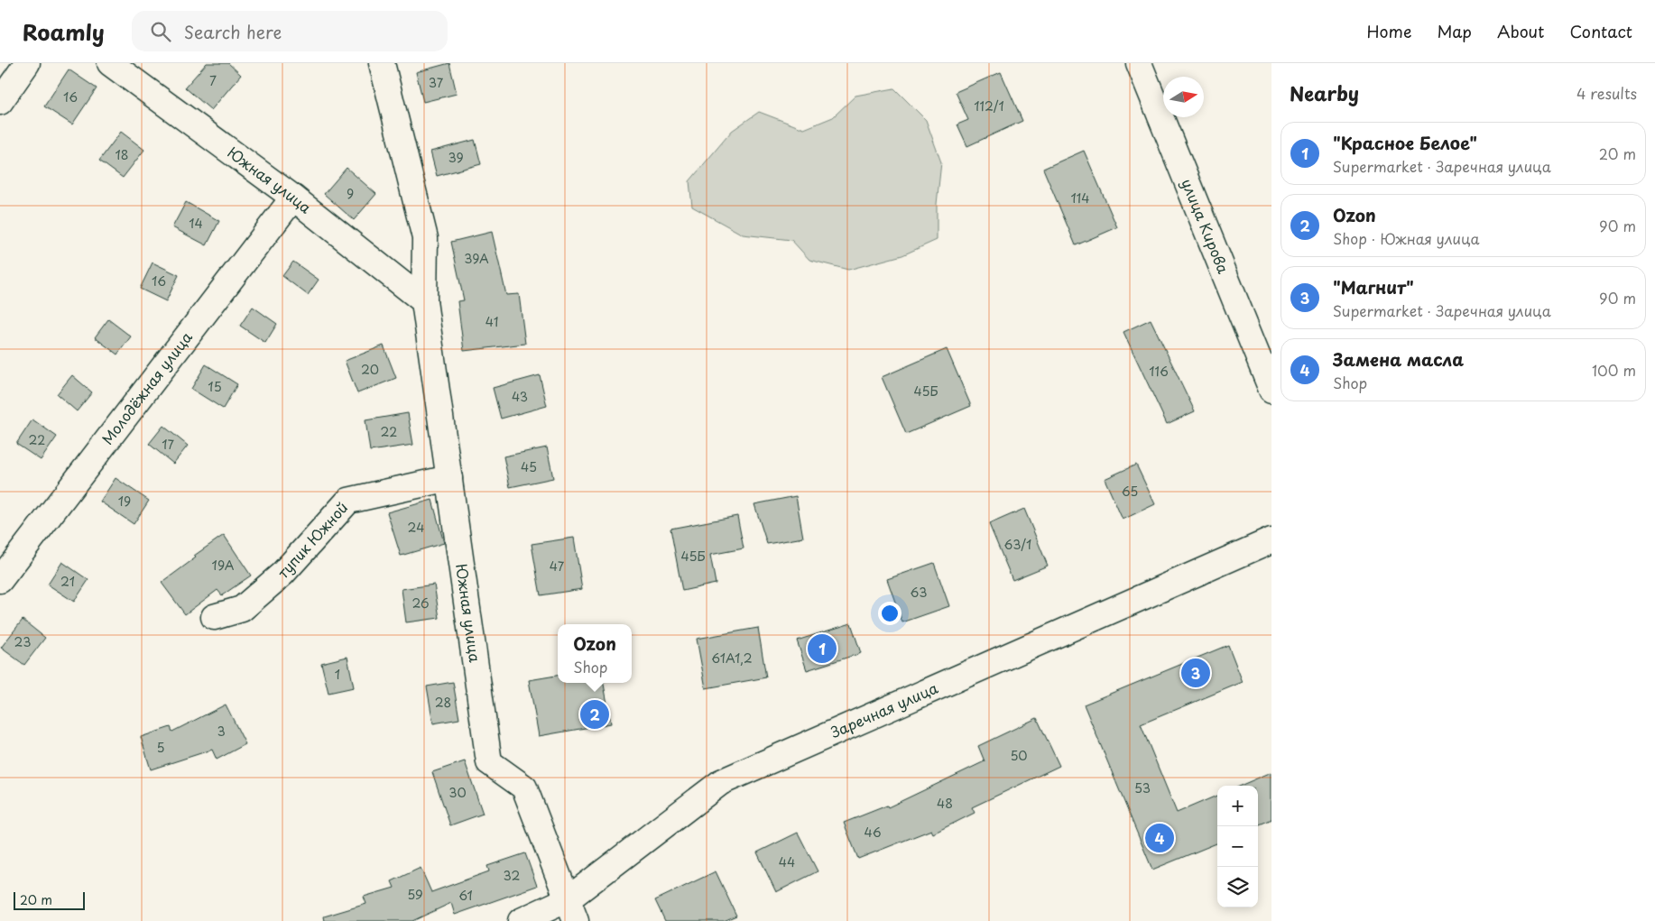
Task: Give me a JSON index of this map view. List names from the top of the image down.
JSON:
{
  "streets": {
    "street": [
      "Южная улица",
      "улица Кирова",
      "Молодёжная улица",
      "тупик Южной",
      "Заречная улица"
    ]
  },
  "crossings": [
    ["Южная улица", "Молодёжная улица"],
    ["Южная улица", "тупик Южной"],
    ["Южная улица", "Заречная улица"]
  ],
  "house_numbers": [
    "7",
    "37",
    "16",
    "112/1",
    "18",
    "39",
    "9",
    "114",
    "14",
    "39А",
    "16",
    "41",
    "20",
    "116",
    "15",
    "45Б",
    "43",
    "22",
    "22",
    "17",
    "45",
    "65",
    "19",
    "24",
    "63/1",
    "45Б",
    "19А",
    "47",
    "21",
    "63",
    "26",
    "23",
    "61А1,2",
    "1",
    "28",
    "3",
    "5",
    "50",
    "53",
    "30",
    "48",
    "46",
    "44",
    "32",
    "59",
    "61"
  ],
  "scale_bar": "20 m",
  "north": "right",
  "page": {
    "header": "Roamly",
    "search": "Search here",
    "nav": [
      "Home",
      "Map",
      "About",
      "Contact"
    ],
    "heading": ["Nearby", "4 results"],
    "list": [
      {
        "mark": "1",
        "name": "\"Красное Белое\"",
        "note": "Supermarket · Заречная улица",
        "value": "20 m"
      },
      {
        "mark": "2",
        "name": "Ozon",
        "note": "Shop · Южная улица",
        "value": "90 m"
      },
      {
        "mark": "3",
        "name": "\"Магнит\"",
        "note": "Supermarket · Заречная улица",
        "value": "90 m"
      },
      {
        "mark": "4",
        "name": "Замена масла",
        "note": "Shop",
        "value": "100 m"
      }
    ],
    "popup": ["Ozon", "Shop"],
    "pins": [
      "1",
      "3",
      "2",
      "4"
    ],
    "map_buttons": ["+", "−"],
    "scale": "20 m"
  }
}
